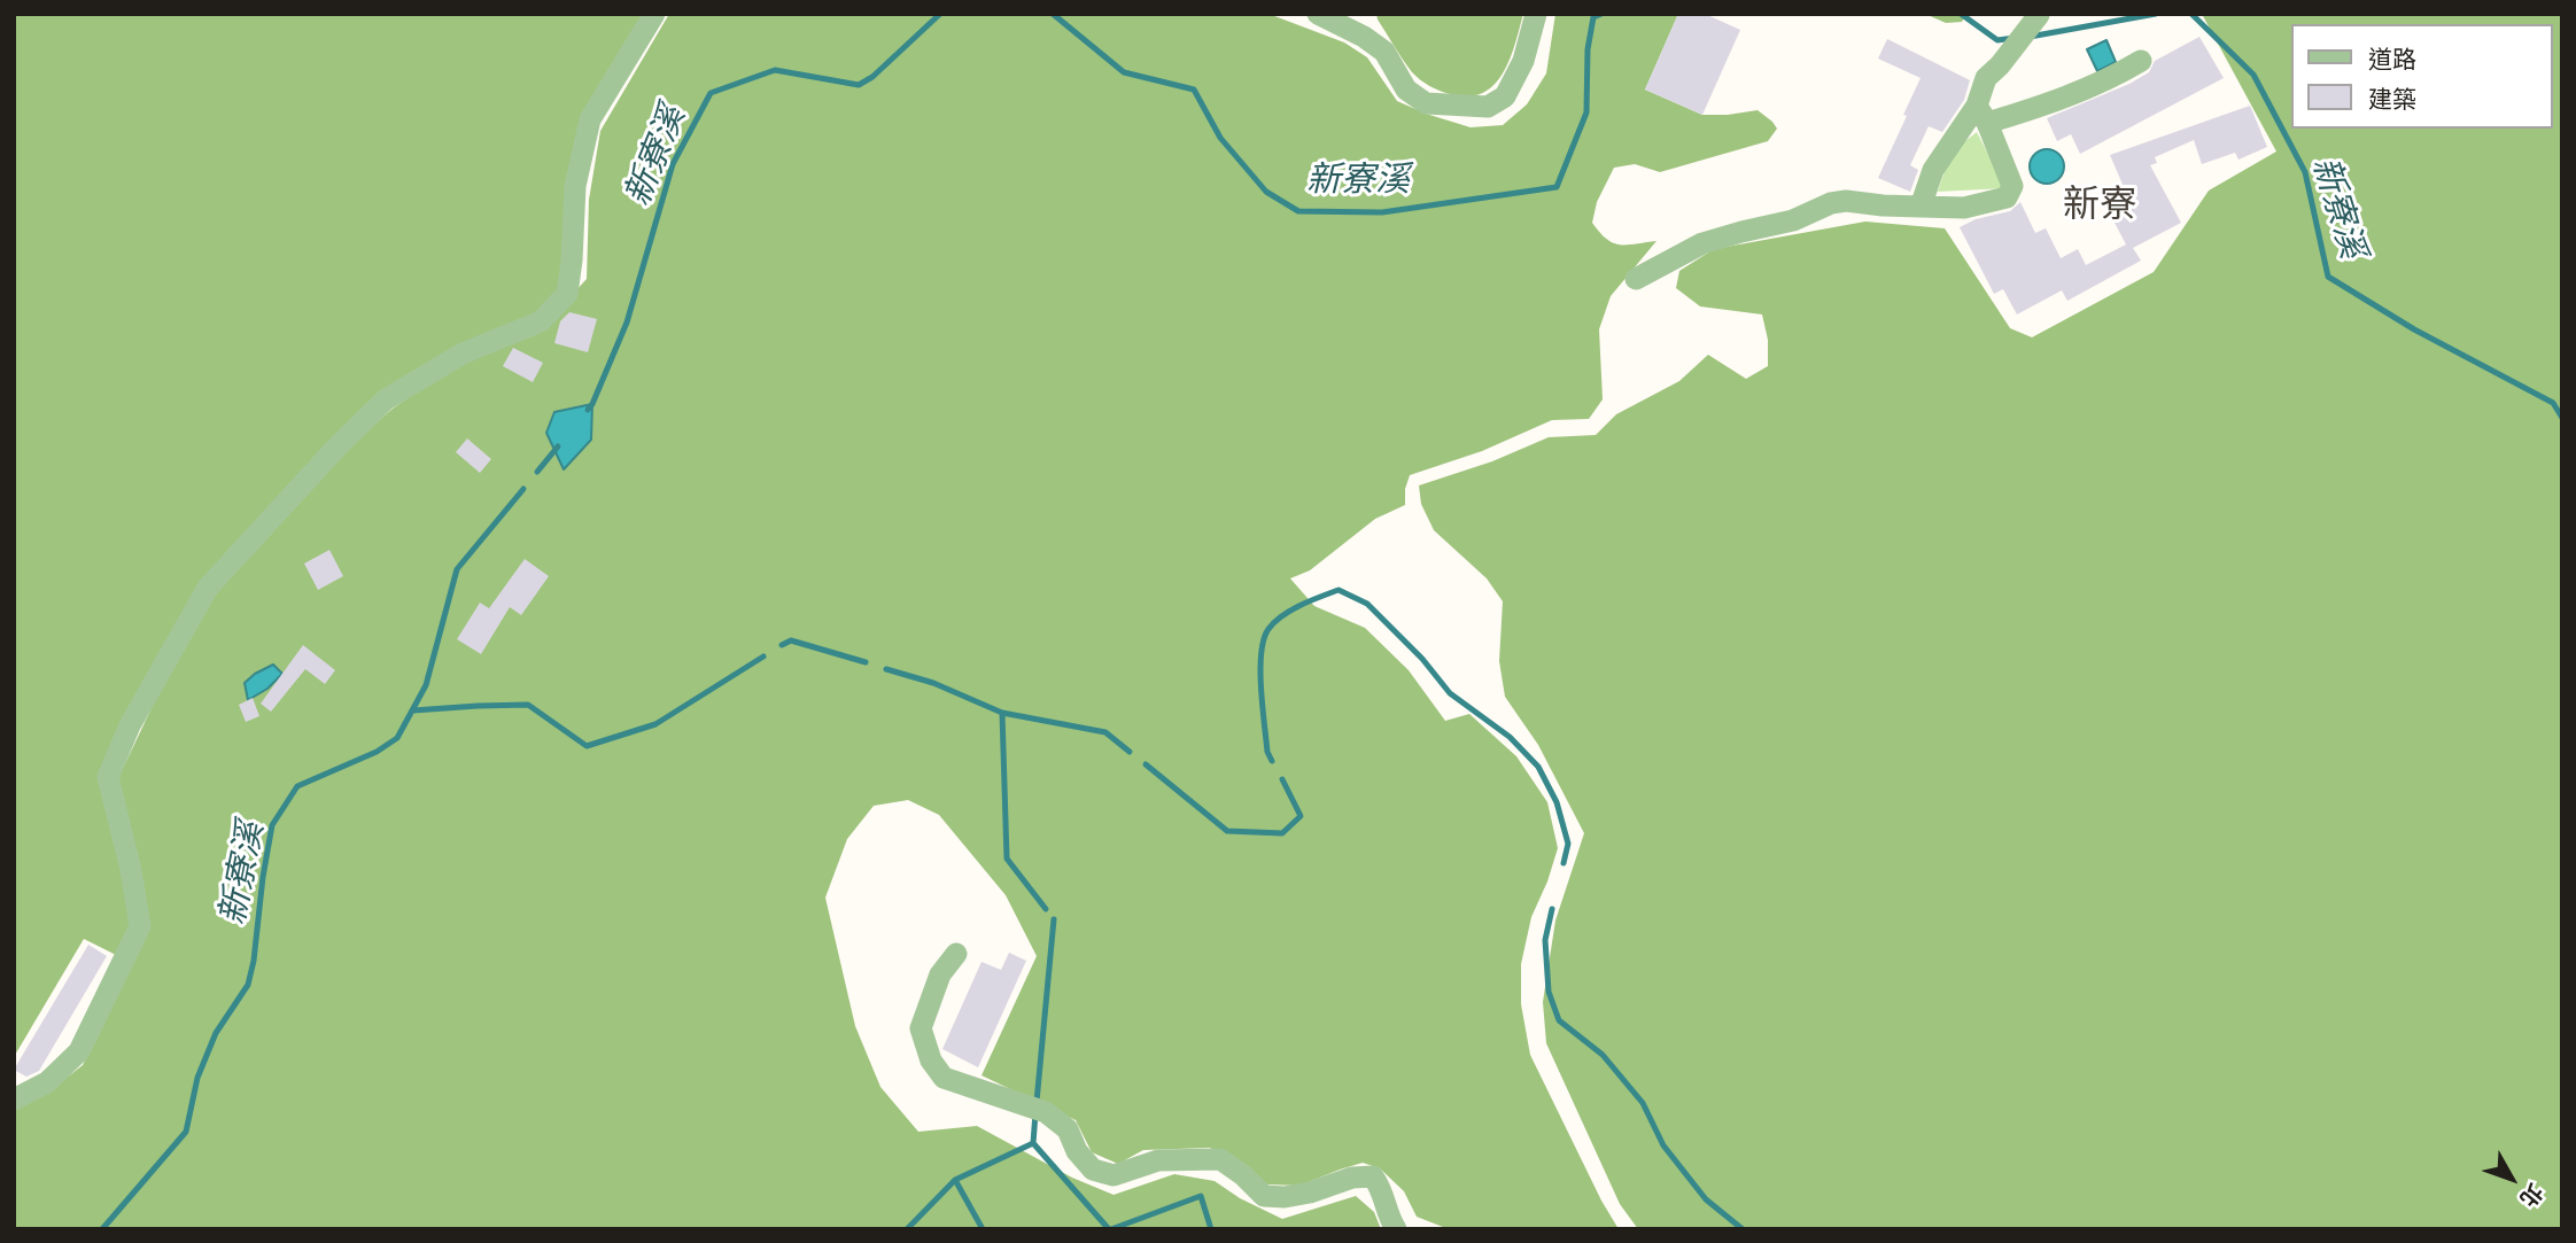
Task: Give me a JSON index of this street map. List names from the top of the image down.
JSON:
{
  "districts": ["新寮"],
  "water": ["新寮溪"],
  "legend": ["道路", "建築"],
  "north": "bottom right"
}
